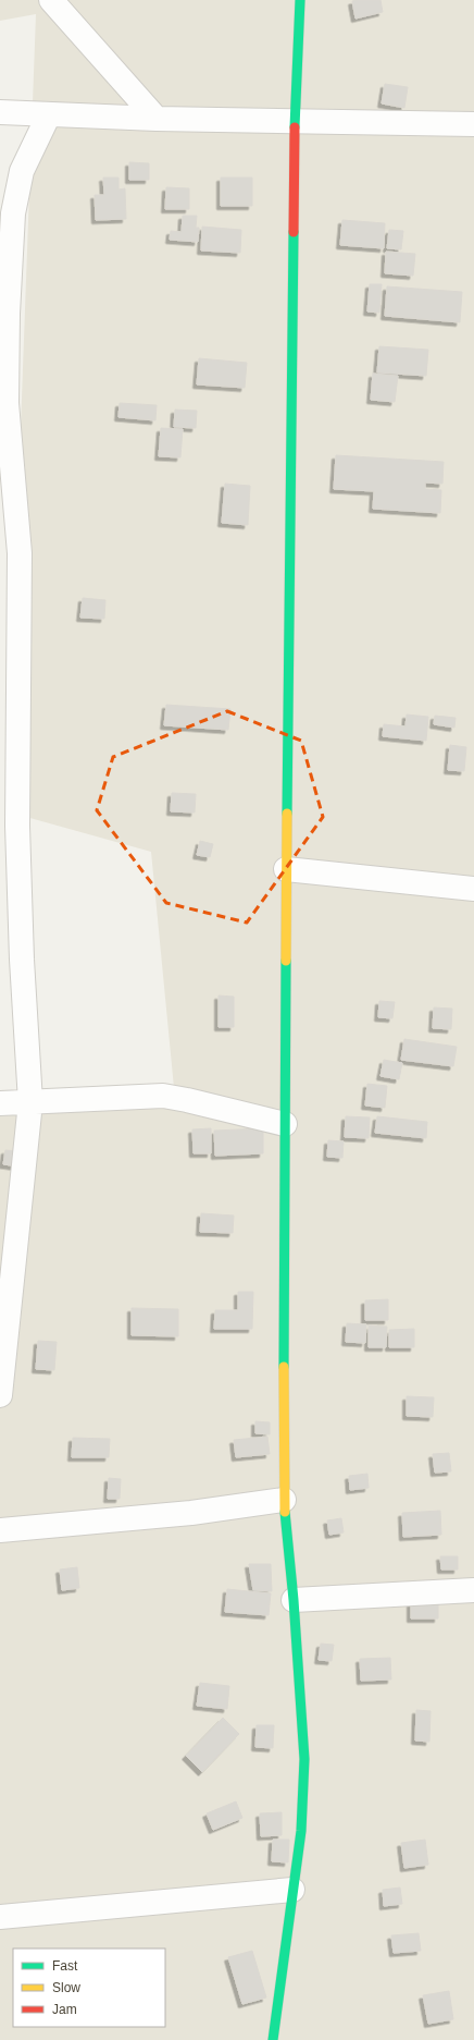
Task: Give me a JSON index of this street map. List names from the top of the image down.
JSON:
{
  "legend": ["Fast", "Slow", "Jam"]
}
